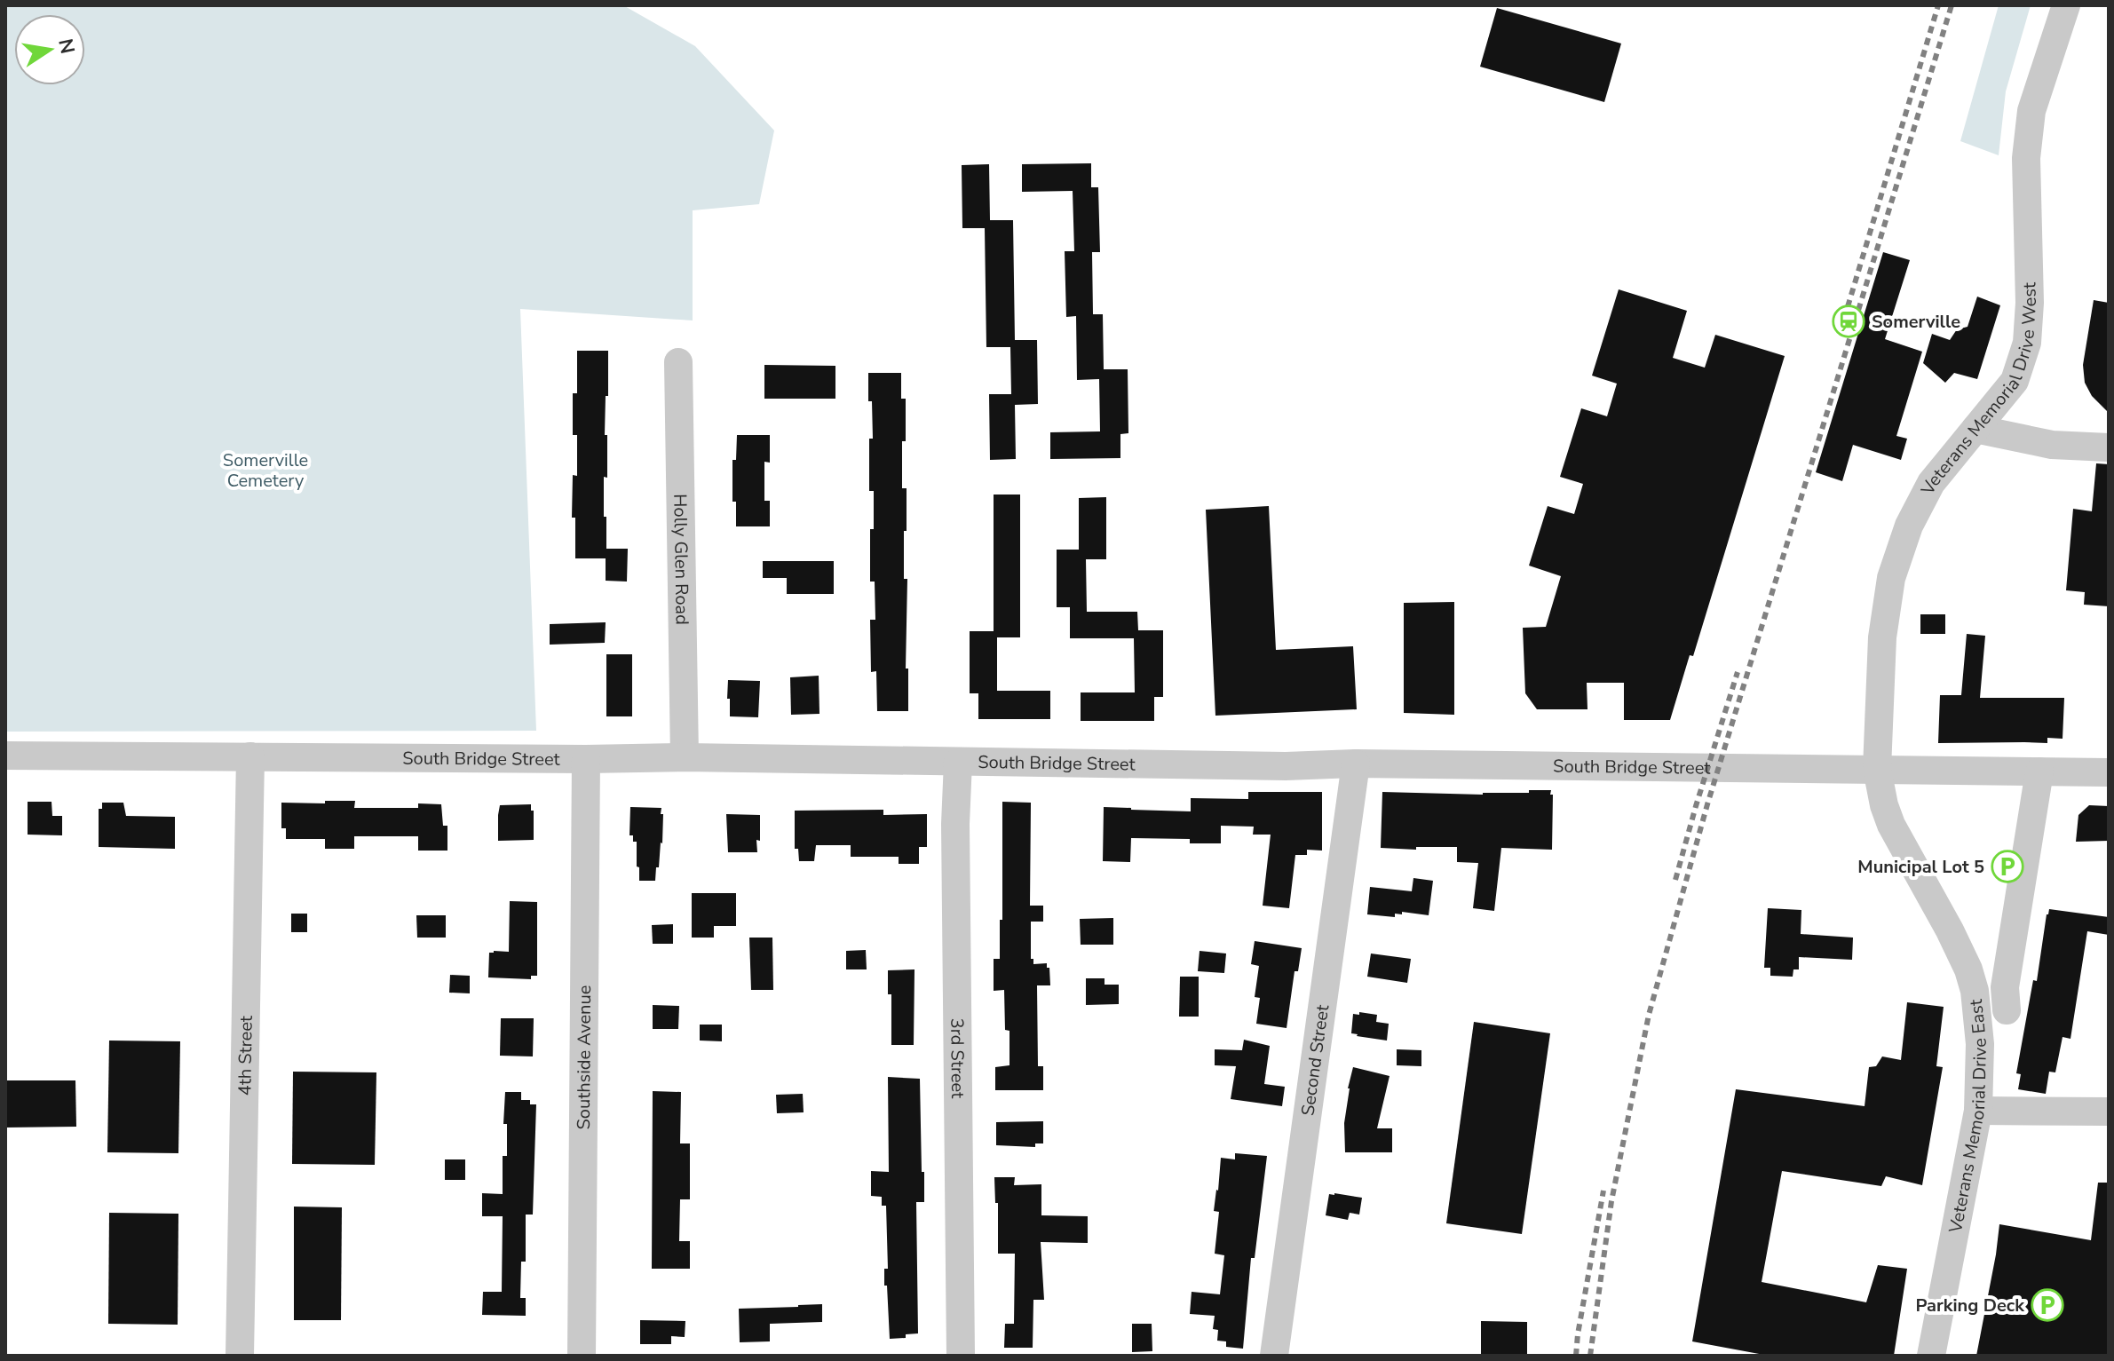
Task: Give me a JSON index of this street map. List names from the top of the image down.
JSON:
{
  "streets": {
    "street": [
      "Veterans Memorial Drive West",
      "Holly Glen Road",
      "South Bridge Street",
      "4th Street",
      "Southside Avenue",
      "3rd Street",
      "Second Street",
      "Veterans Memorial Drive East"
    ]
  },
  "crossings": [
    ["Veterans Memorial Drive West", "South Bridge Street"],
    ["Veterans Memorial Drive West", "Veterans Memorial Drive East"],
    ["Holly Glen Road", "South Bridge Street"],
    ["South Bridge Street", "4th Street"],
    ["South Bridge Street", "Southside Avenue"],
    ["South Bridge Street", "3rd Street"],
    ["South Bridge Street", "Second Street"],
    ["South Bridge Street", "Veterans Memorial Drive East"]
  ],
  "parks": ["Somerville Cemetery"],
  "places": {
    "station": ["Somerville"],
    "parking": ["Municipal Lot 5", "Parking Deck"]
  },
  "north": "right"
}
